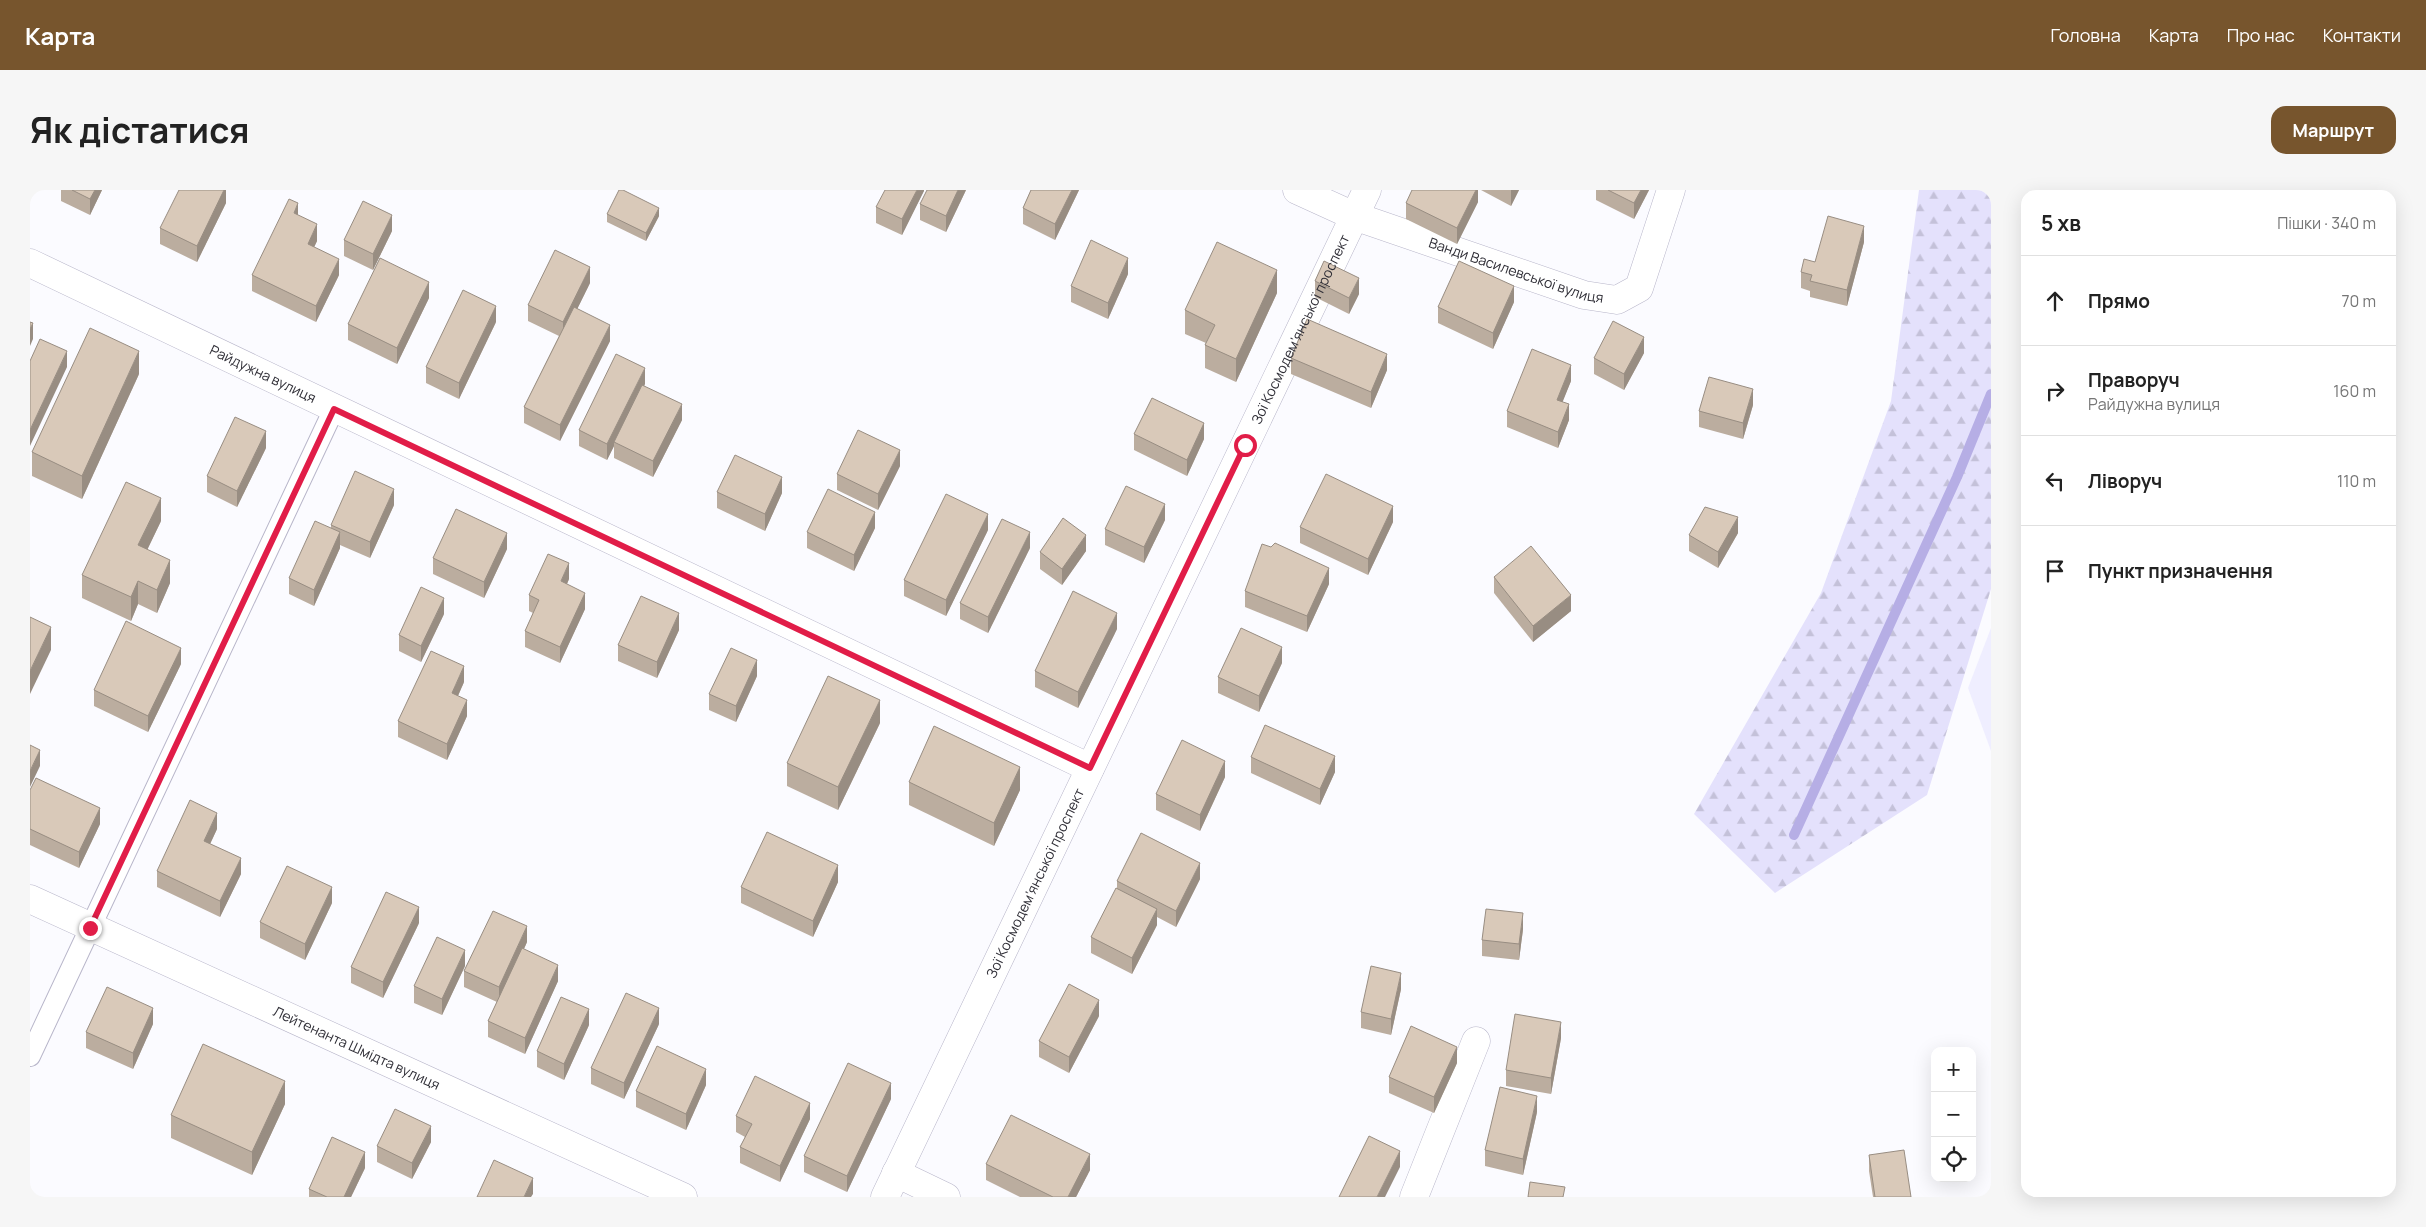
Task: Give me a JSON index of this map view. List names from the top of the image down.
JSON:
{
  "streets": {
    "street": [
      "Ванди Василевської вулиця",
      "Зої Космодем’янської проспект",
      "Райдужна вулиця",
      "Лейтенанта Шмідта вулиця"
    ]
  },
  "crossings": [
    ["Ванди Василевської вулиця", "Зої Космодем’янської проспект"],
    ["Зої Космодем’янської проспект", "Райдужна вулиця"]
  ],
  "page": {
    "header": "Карта",
    "nav": [
      "Головна",
      "Карта",
      "Про нас",
      "Контакти"
    ],
    "title": "Як дістатися",
    "buttons": "Маршрут",
    "heading": ["5 хв", "Пішки · 340 m"],
    "list": [
      ["Прямо", "70 m"],
      ["Праворуч", "Райдужна вулиця", "160 m"],
      ["Ліворуч", "110 m"],
      "Пункт призначення"
    ],
    "map_buttons": ["+", "−"]
  }
}
